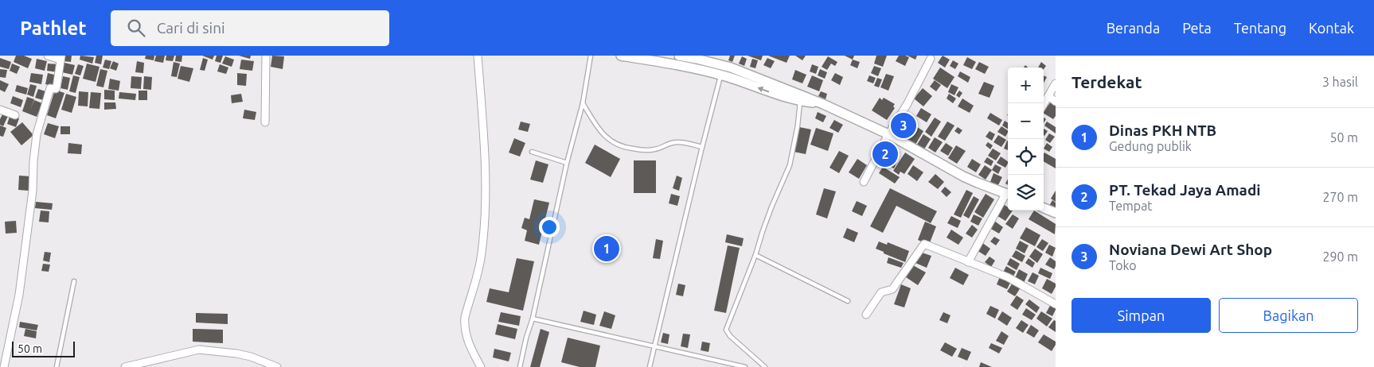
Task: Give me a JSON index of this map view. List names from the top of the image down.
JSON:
{
  "scale_bar": "50 m",
  "page": {
    "header": "Pathlet",
    "search": "Cari di sini",
    "nav": [
      "Beranda",
      "Peta",
      "Tentang",
      "Kontak"
    ],
    "heading": ["Terdekat", "3 hasil"],
    "map_buttons": ["+", "−"],
    "list": [
      {
        "mark": "1",
        "name": "Dinas PKH NTB",
        "note": "Gedung publik",
        "value": "50 m"
      },
      {
        "mark": "2",
        "name": "PT. Tekad Jaya Amadi",
        "note": "Tempat",
        "value": "270 m"
      },
      {
        "mark": "3",
        "name": "Noviana Dewi Art Shop",
        "note": "Toko",
        "value": "290 m"
      }
    ],
    "pins": ["3", "2", "1"],
    "buttons": ["Simpan", "Bagikan"],
    "scale": "50 m"
  }
}
